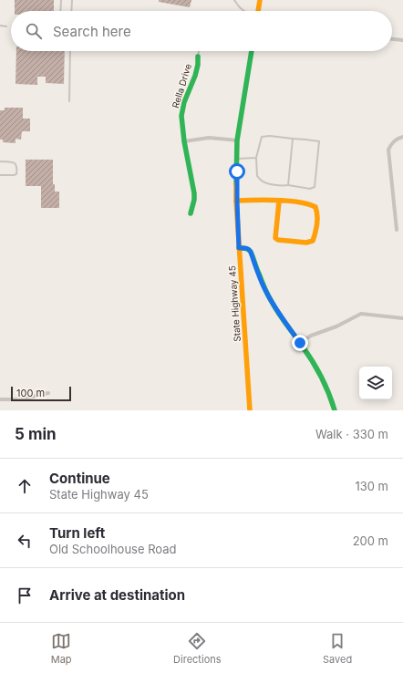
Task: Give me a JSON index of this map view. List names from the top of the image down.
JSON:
{
  "streets": {
    "street": ["Rella Drive", "State Highway 45"]
  },
  "scale_bar": "100 m",
  "page": {
    "search": "Search here",
    "scale": "100 m",
    "heading": ["5 min", "Walk · 330 m"],
    "list": [
      ["Continue", "State Highway 45", "130 m"],
      ["Turn left", "Old Schoolhouse Road", "200 m"],
      "Arrive at destination"
    ],
    "nav": ["Map", "Directions", "Saved"]
  }
}
